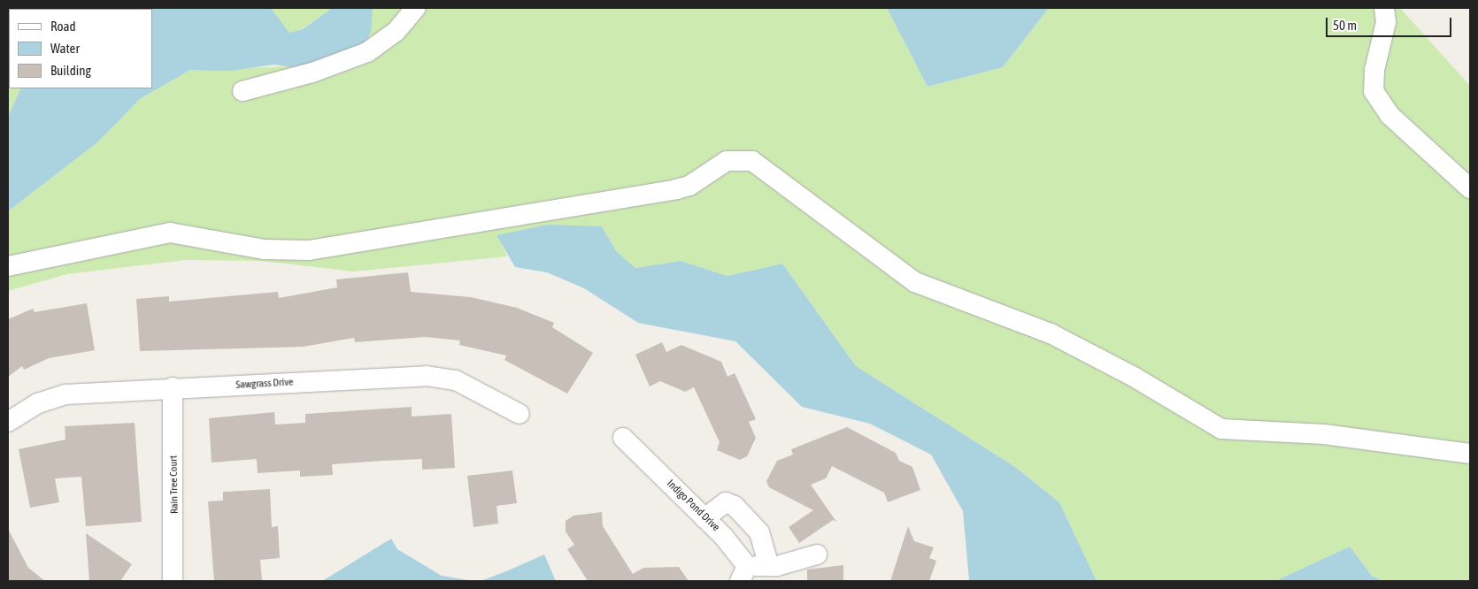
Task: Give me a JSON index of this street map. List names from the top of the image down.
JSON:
{
  "streets": {
    "street": ["Sawgrass Drive", "Rain Tree Court", "Indigo Pond Drive"]
  },
  "crossings": [
    ["Sawgrass Drive", "Rain Tree Court"]
  ],
  "legend": ["Road", "Water", "Building"],
  "scale_bar": "50 m"
}
